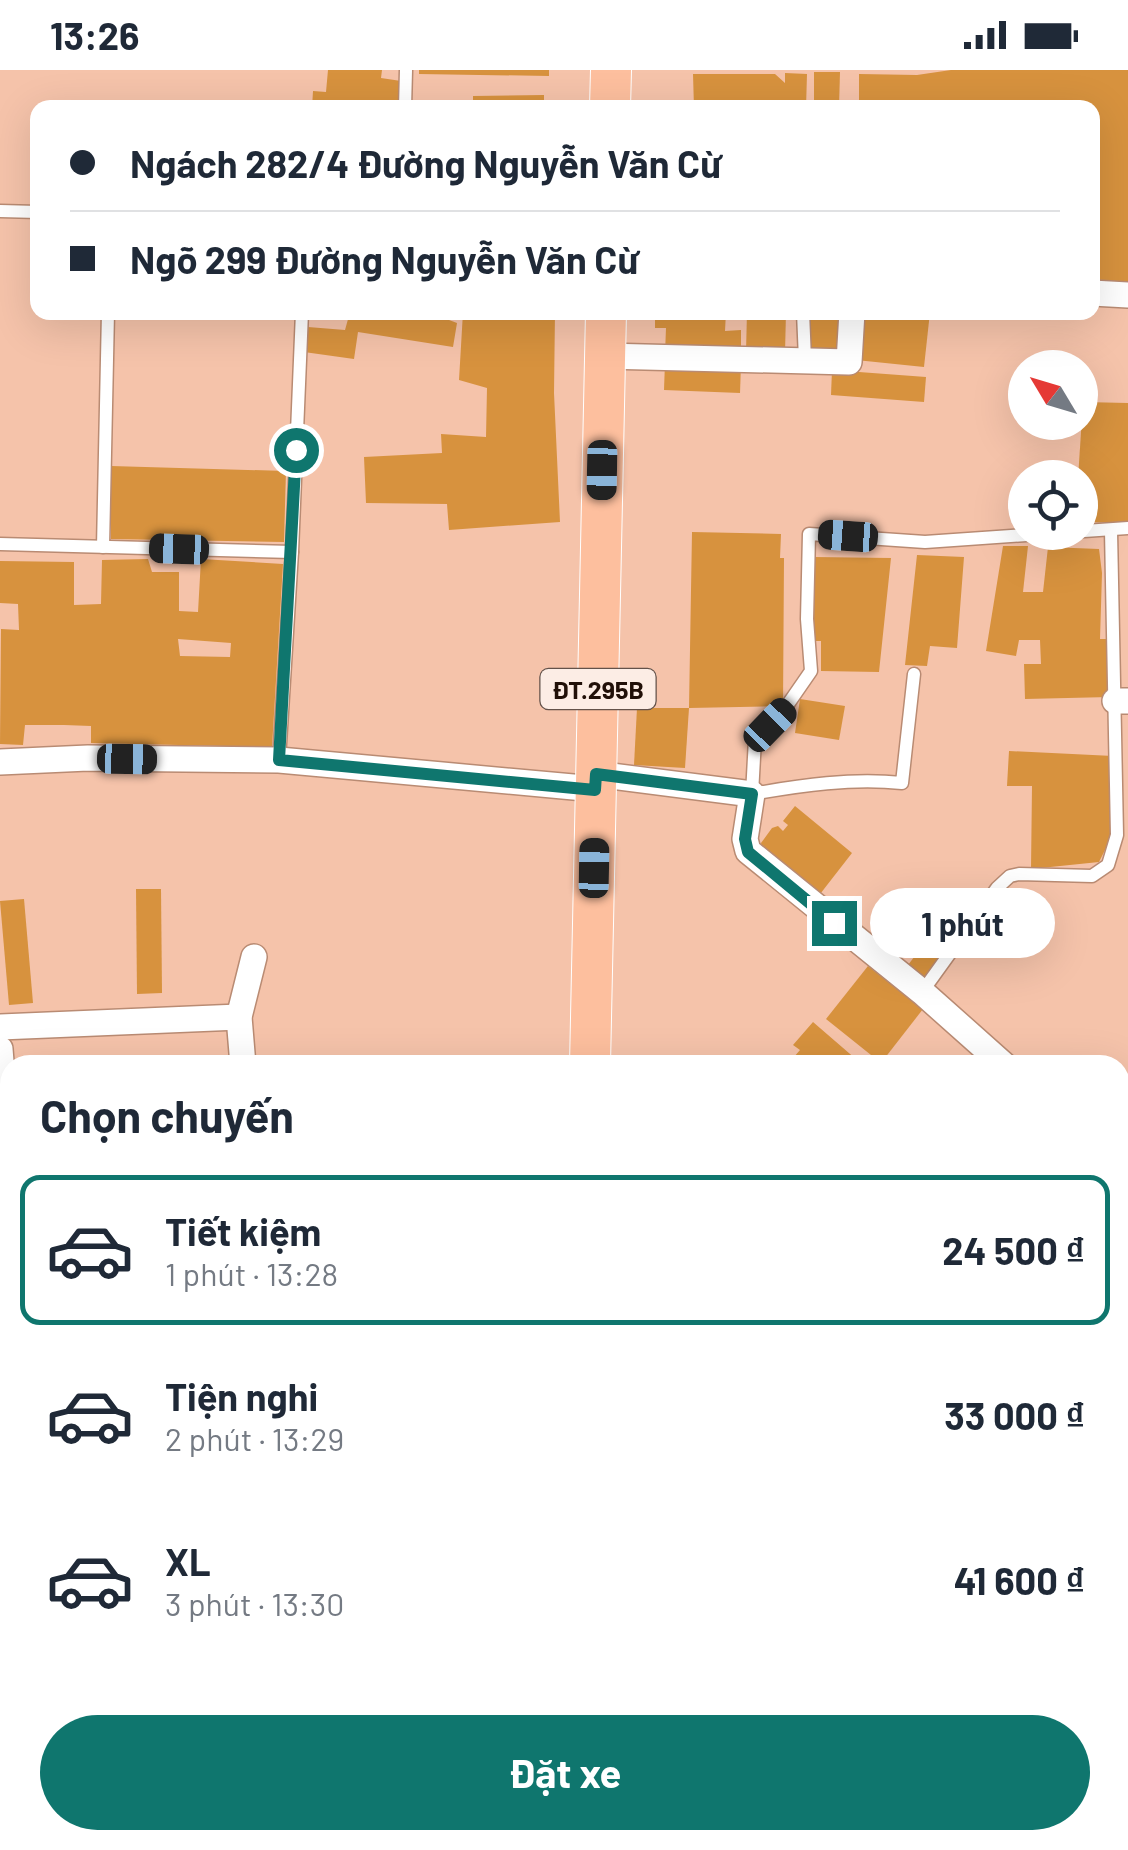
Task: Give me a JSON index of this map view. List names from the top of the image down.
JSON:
{
  "streets": {
    "main road": ["ĐT.295B"]
  },
  "north": "top left",
  "page": {
    "status": "13:26",
    "banner": ["Ngách 282/4 Đường Nguyễn Văn Cừ", "Ngõ 299 Đường Nguyễn Văn Cừ"],
    "bubble": "1 phút",
    "heading": "Chọn chuyến",
    "list": [
      {
        "name": "Tiết kiệm",
        "note": "1 phút · 13:28",
        "value": "24 500 ₫"
      },
      {
        "name": "Tiện nghi",
        "note": "2 phút · 13:29",
        "value": "33 000 ₫"
      },
      {
        "name": "XL",
        "note": "3 phút · 13:30",
        "value": "41 600 ₫"
      }
    ],
    "buttons": "Đặt xe"
  }
}
